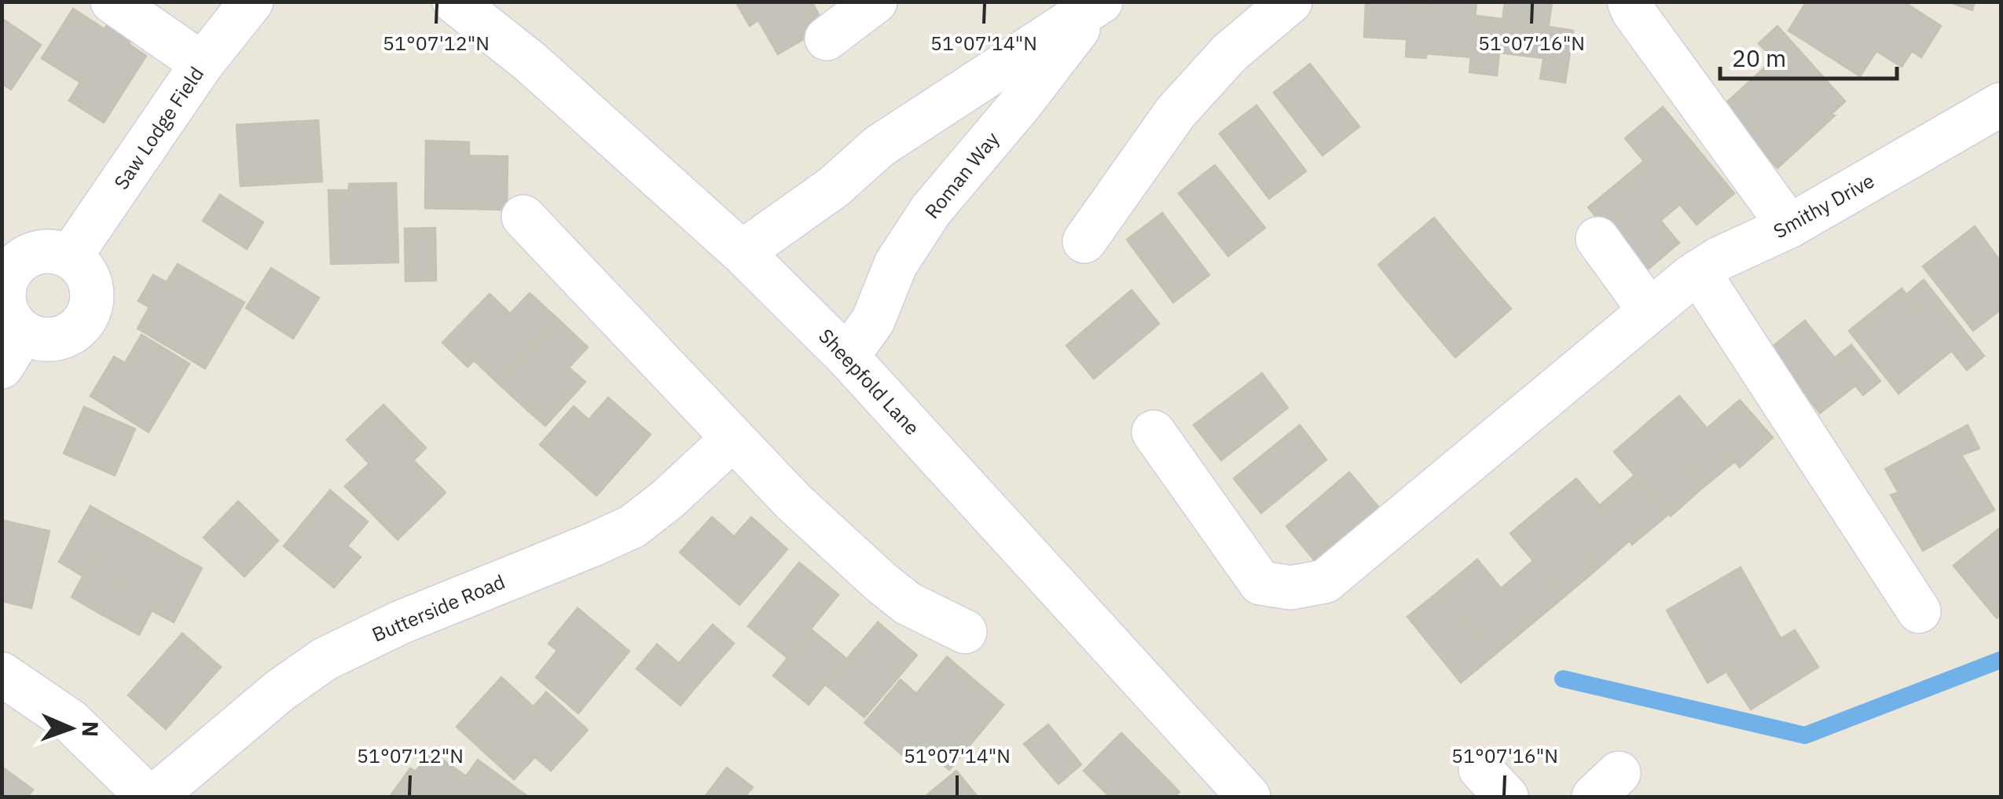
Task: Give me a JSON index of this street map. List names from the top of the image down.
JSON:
{
  "streets": {
    "street": [
      "Saw Lodge Field",
      "Roman Way",
      "Smithy Drive",
      "Sheepfold Lane",
      "Butterside Road"
    ]
  },
  "crossings": [
    ["Roman Way", "Sheepfold Lane"]
  ],
  "scale_bar": "20 m",
  "north": "right",
  "coordinates": ["51°07'12\"N", "51°07'14\"N", "51°07'16\"N"]
}
